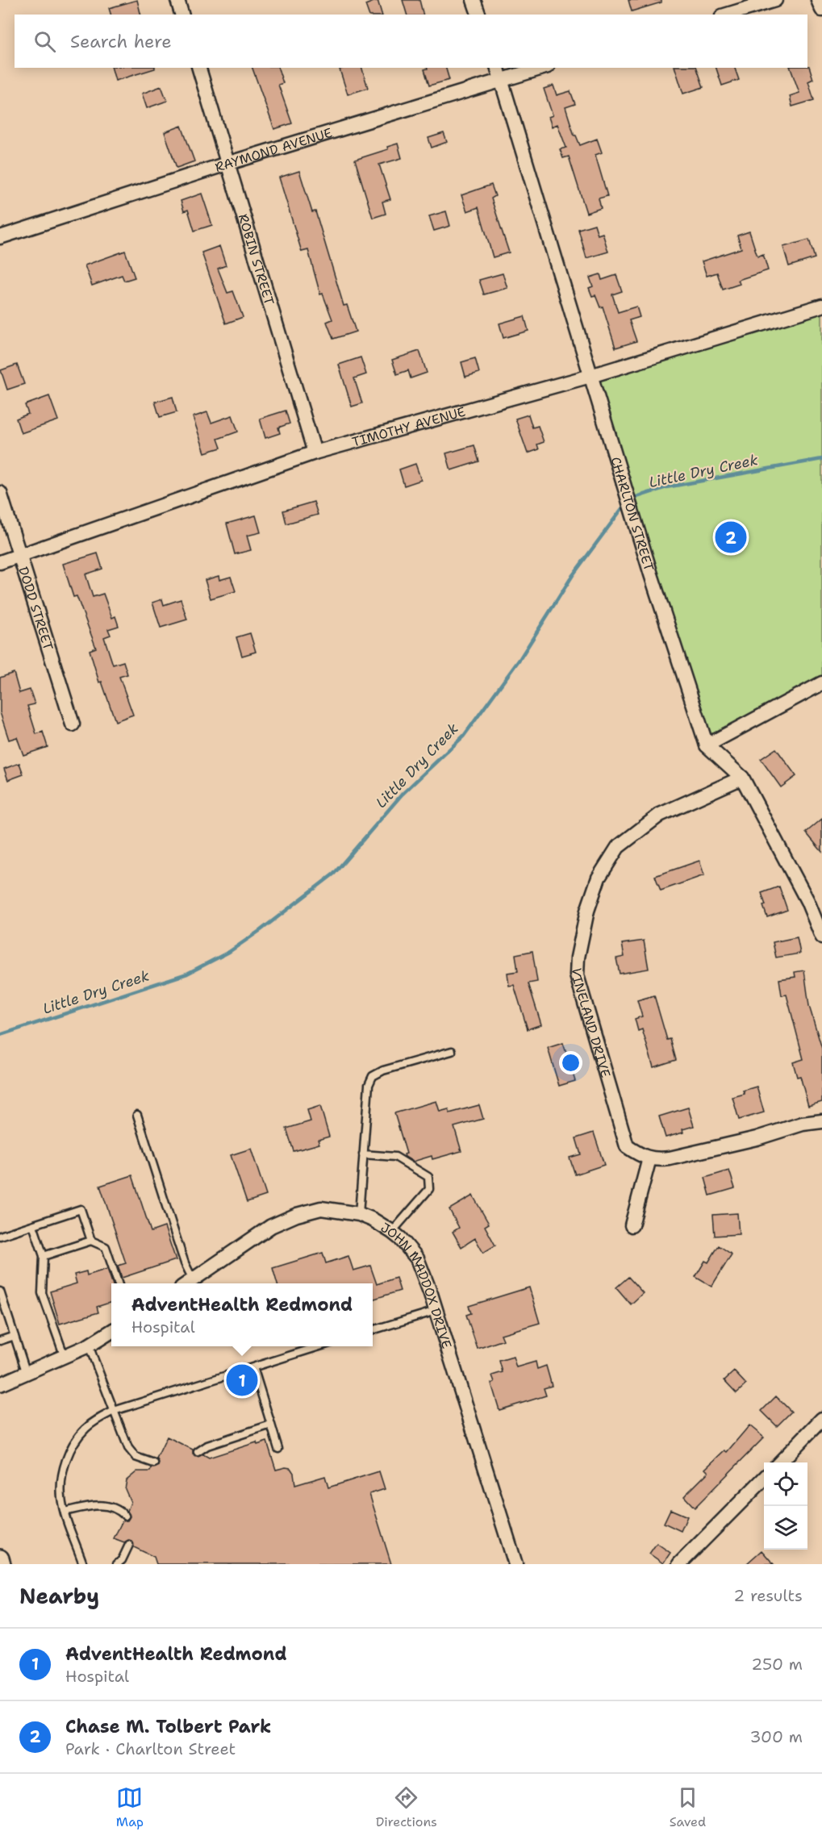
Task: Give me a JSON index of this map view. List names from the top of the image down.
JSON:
{
  "streets": {
    "street": [
      "RAYMOND AVENUE",
      "ROBIN STREET",
      "TIMOTHY AVENUE",
      "CHARLTON STREET",
      "DODD STREET",
      "VINELAND DRIVE",
      "JOHN MADDOX DRIVE"
    ]
  },
  "crossings": [
    ["RAYMOND AVENUE", "ROBIN STREET"],
    ["RAYMOND AVENUE", "CHARLTON STREET"],
    ["ROBIN STREET", "TIMOTHY AVENUE"],
    ["TIMOTHY AVENUE", "CHARLTON STREET"],
    ["TIMOTHY AVENUE", "DODD STREET"],
    ["CHARLTON STREET", "VINELAND DRIVE"]
  ],
  "water": ["Little Dry Creek"],
  "page": {
    "search": "Search here",
    "pins": ["2", "1"],
    "popup": ["AdventHealth Redmond", "Hospital"],
    "heading": ["Nearby", "2 results"],
    "list": [
      {
        "mark": "1",
        "name": "AdventHealth Redmond",
        "note": "Hospital",
        "value": "250 m"
      },
      {
        "mark": "2",
        "name": "Chase M. Tolbert Park",
        "note": "Park · Charlton Street",
        "value": "300 m"
      }
    ],
    "nav": ["Map", "Directions", "Saved"]
  }
}
